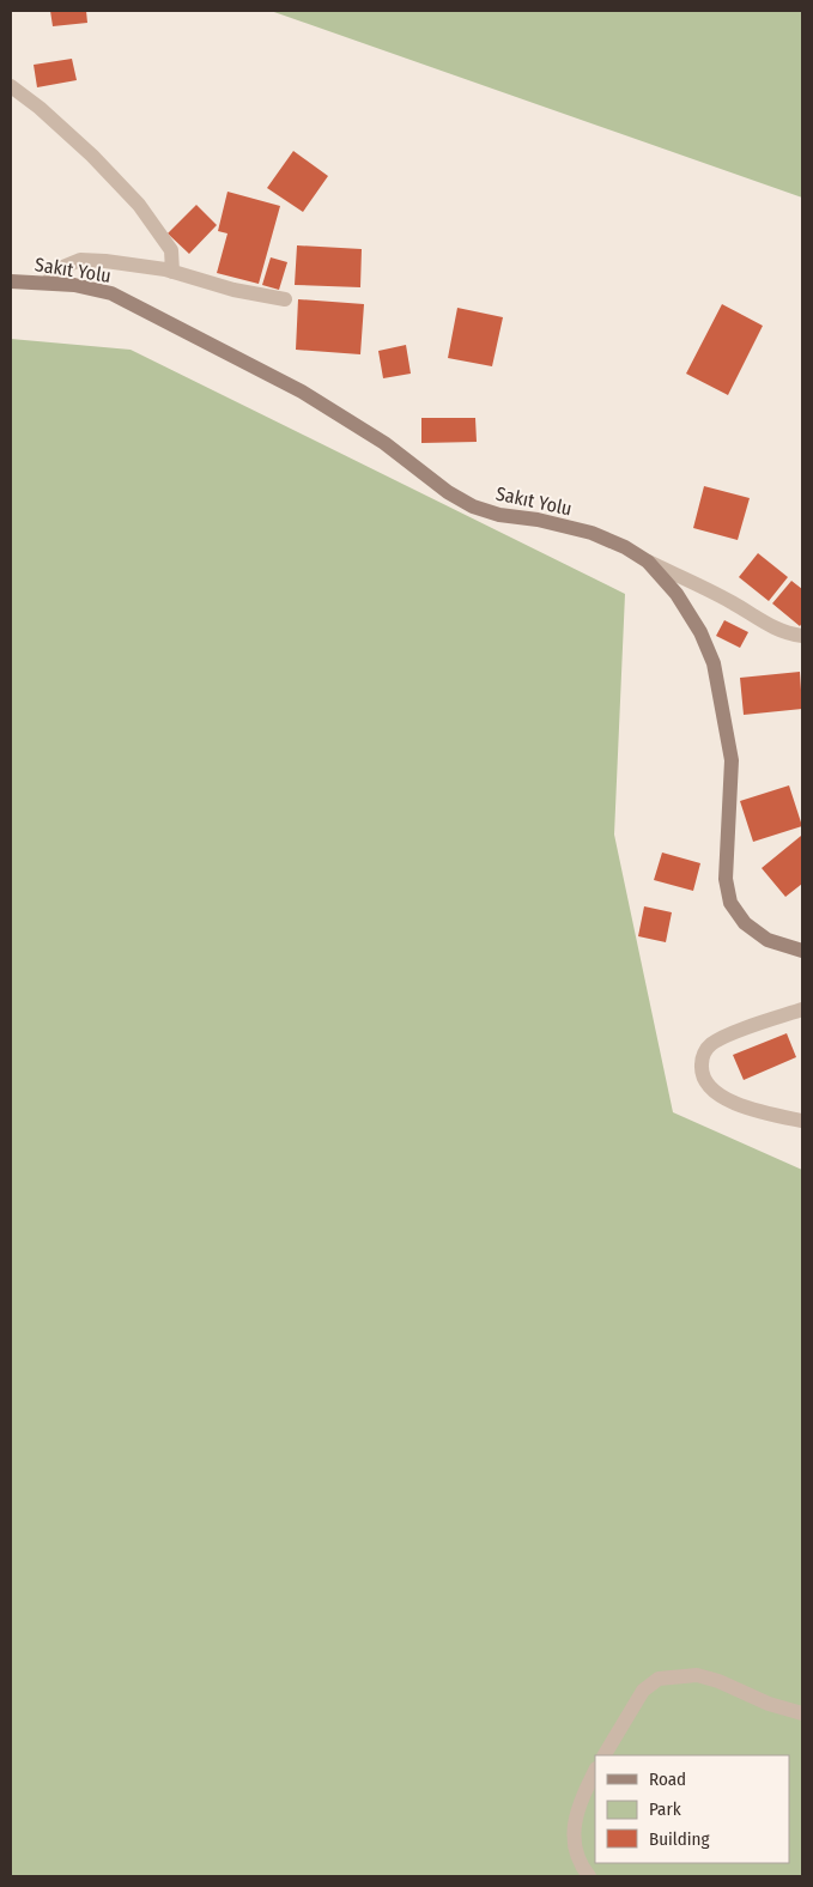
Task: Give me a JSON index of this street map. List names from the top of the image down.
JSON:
{
  "streets": {
    "street": ["Sakıt Yolu"]
  },
  "legend": ["Road", "Park", "Building"]
}
